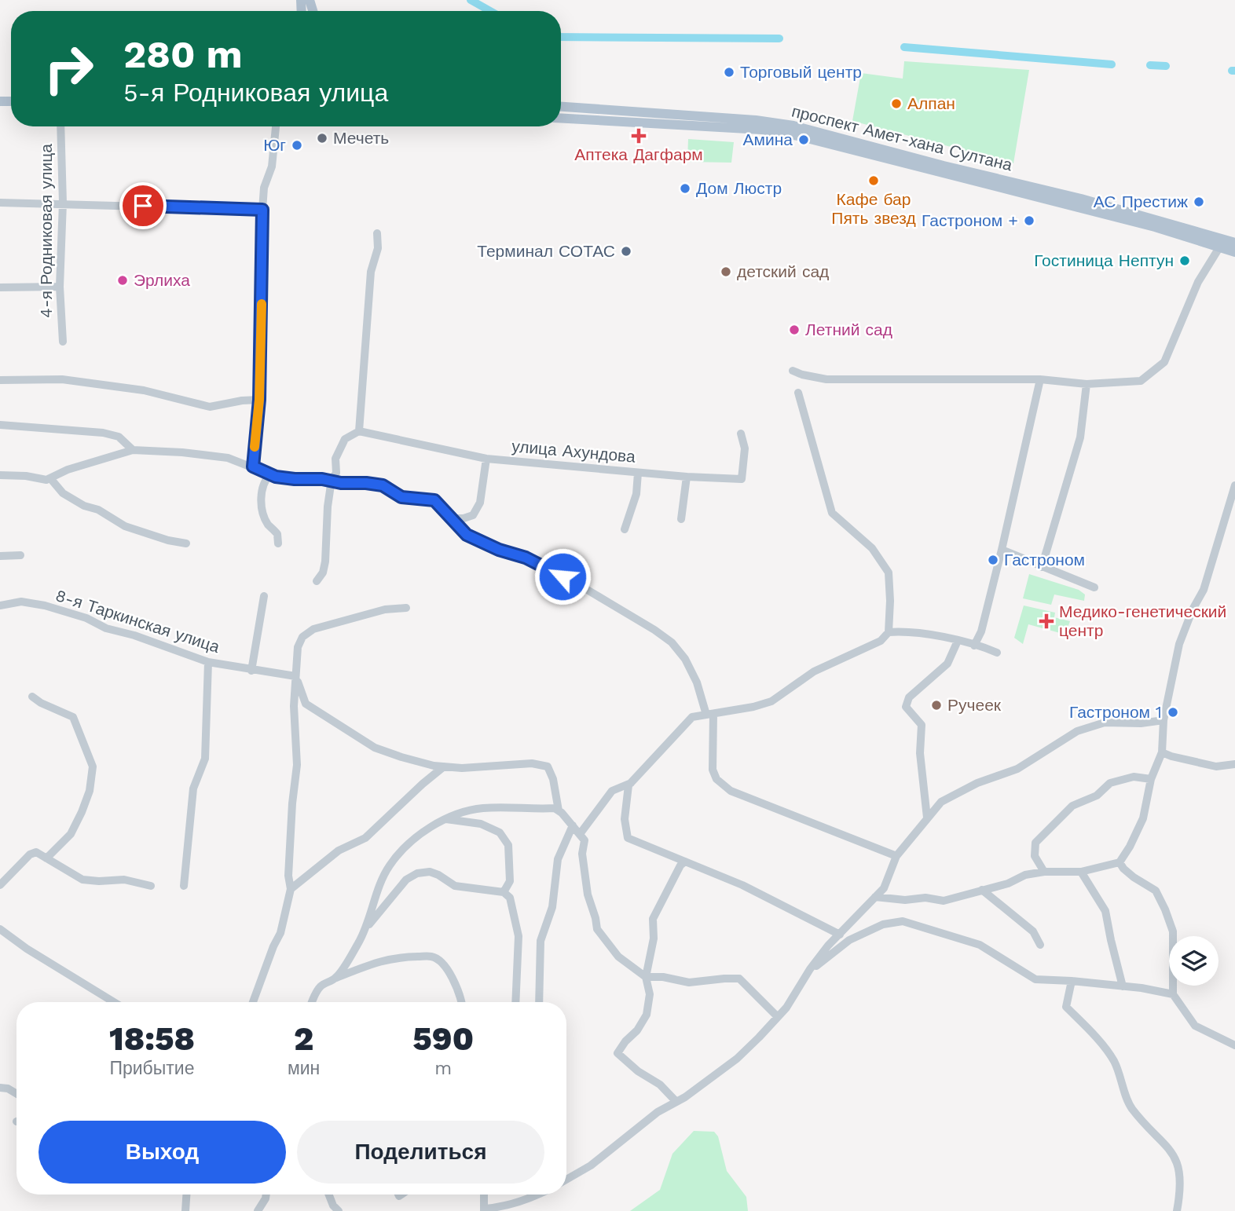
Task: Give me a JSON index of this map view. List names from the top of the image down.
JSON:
{
  "streets": {
    "main road": ["проспект Амет-хана Султана"],
    "street": ["4-я Родниковая улица", "улица Ахундова", "8-я Таркинская улица"]
  },
  "places": {
    "other": [
      "Торговый центр",
      "Алпан",
      "Мечеть",
      "Амина",
      "Юг",
      "Кафе бар Пять звезд",
      "Дом Люстр",
      "АС Престиж",
      "Гастроном +",
      "Терминал СОТАС",
      "Гостиница Нептун",
      "детский сад",
      "Эрлиха",
      "Летний сад",
      "Гастроном",
      "Ручеек",
      "Гастроном 1"
    ],
    "health": ["Аптека Дагфарм", "Медико-генетический центр"]
  },
  "page": {
    "turn": ["280 m", "5-я Родниковая улица"],
    "eta": [
      "18:58",
      "Прибытие",
      "2",
      "мин",
      "590",
      "m"
    ],
    "buttons": ["Выход", "Поделиться"]
  }
}
